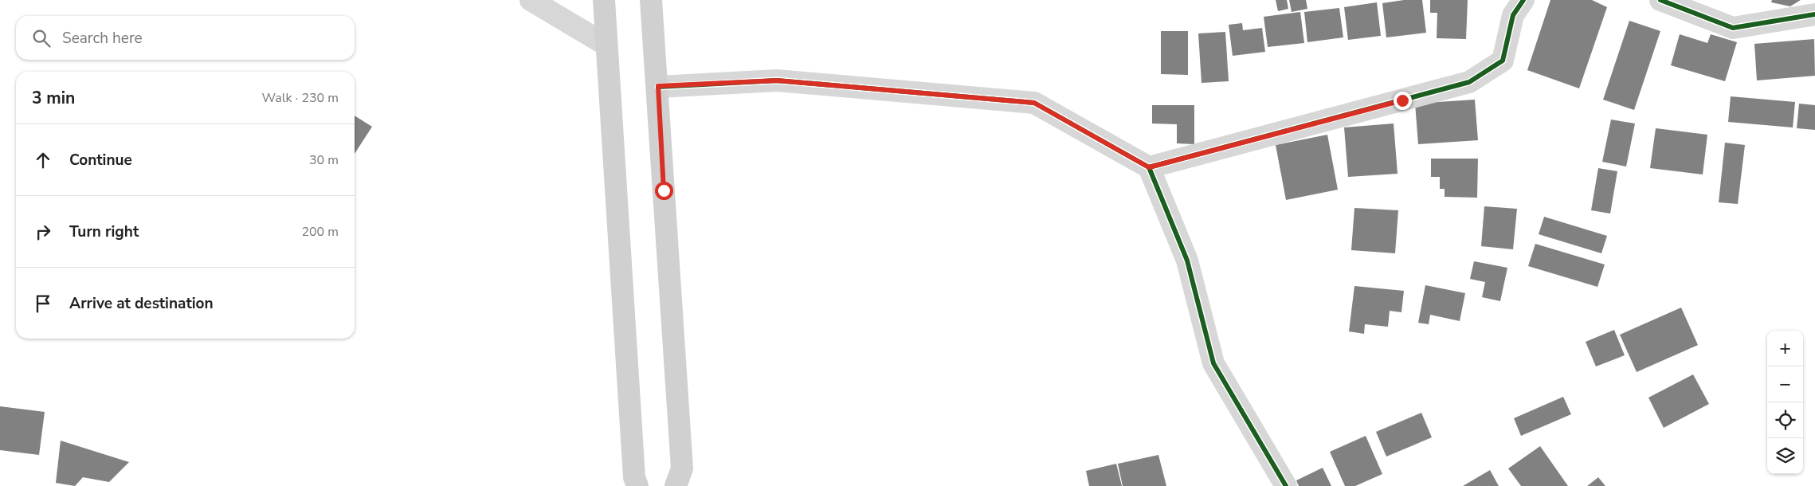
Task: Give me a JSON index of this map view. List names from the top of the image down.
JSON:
{
  "page": {
    "search": "Search here",
    "heading": ["3 min", "Walk · 230 m"],
    "list": [
      ["Continue", "30 m"],
      ["Turn right", "200 m"],
      "Arrive at destination"
    ],
    "map_buttons": ["+", "−"]
  }
}
